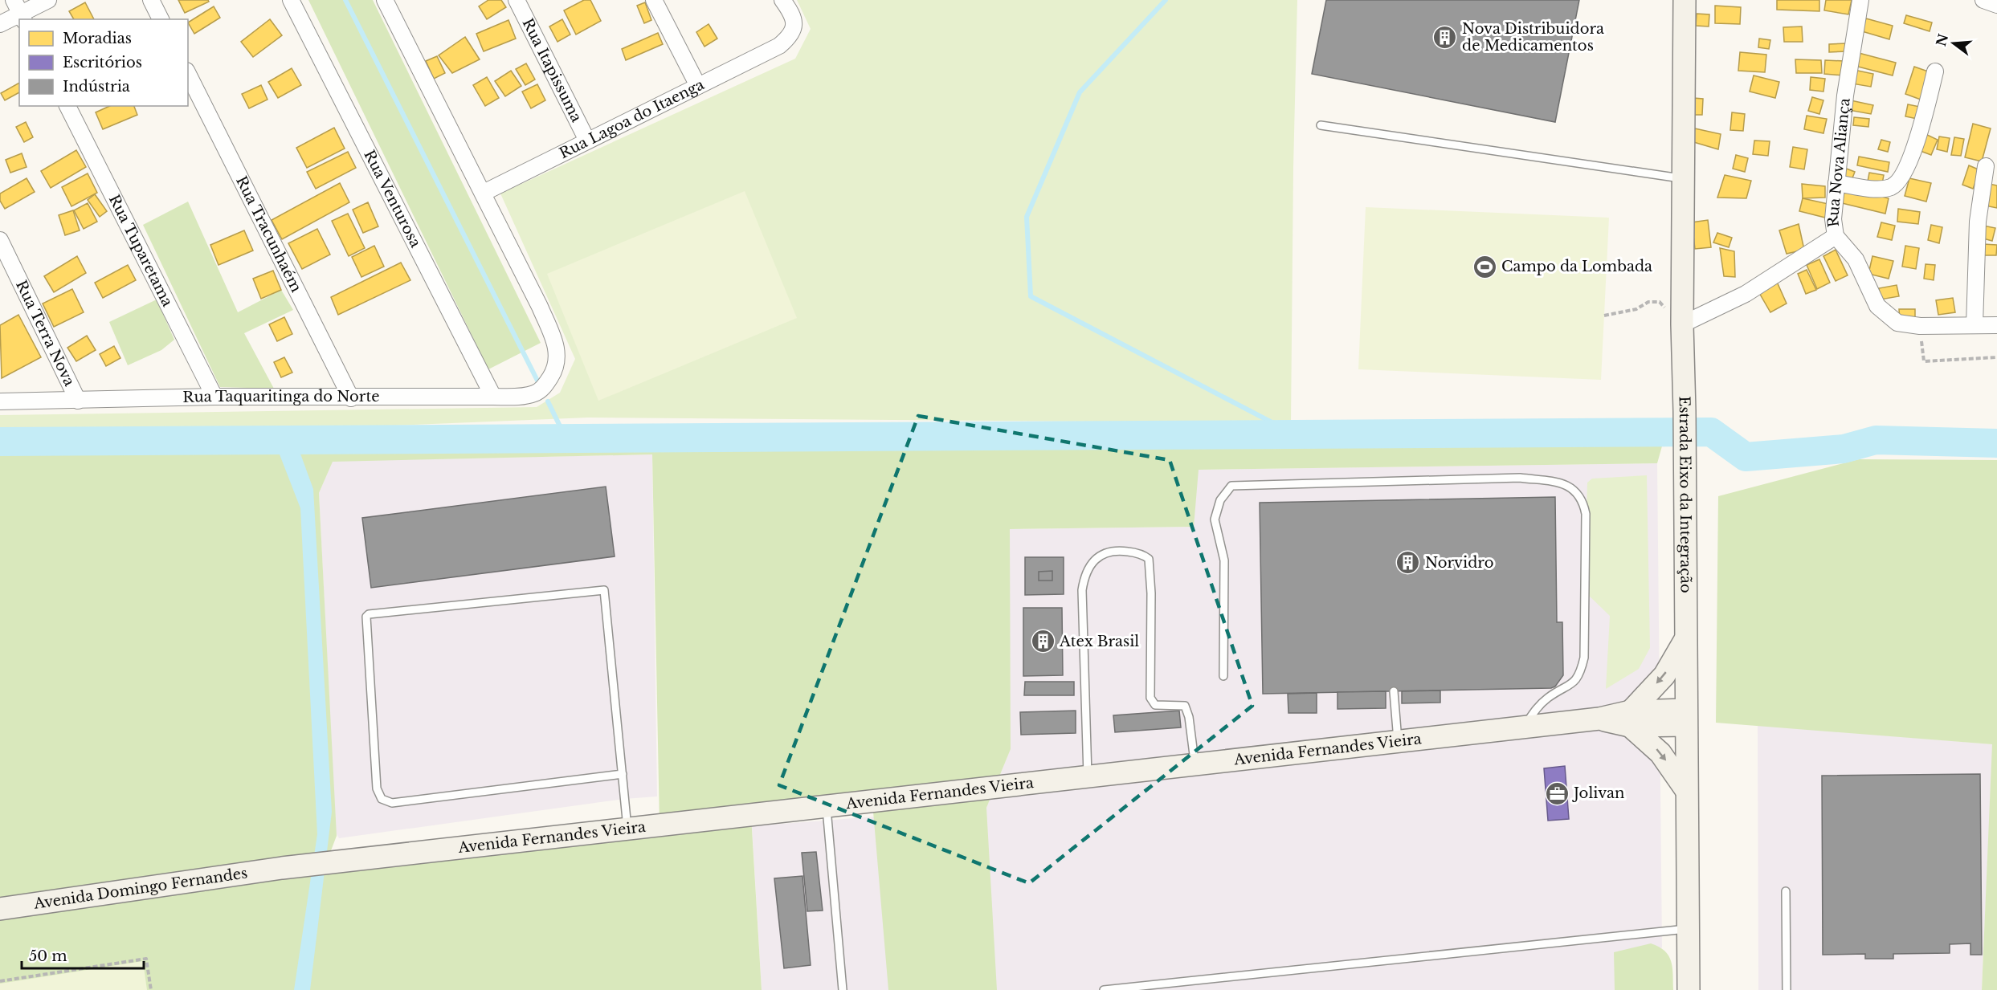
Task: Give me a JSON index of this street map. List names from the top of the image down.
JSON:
{
  "streets": {
    "main road": ["Estrada Eixo da Integração", "Avenida Fernandes Vieira", "Avenida Domingo Fernandes"],
    "street": [
      "Rua Itapissuma",
      "Rua Lagoa do Itaenga",
      "Rua Nova Aliança",
      "Rua Venturosa",
      "Rua Tracunhaém",
      "Rua Tuparetama",
      "Rua Terra Nova",
      "Rua Taquaritinga do Norte"
    ]
  },
  "crossings": [
    ["Rua Itapissuma", "Rua Lagoa do Itaenga"],
    ["Rua Lagoa do Itaenga", "Rua Taquaritinga do Norte"],
    ["Rua Nova Aliança", "Estrada Eixo da Integração"],
    ["Rua Venturosa", "Rua Taquaritinga do Norte"],
    ["Rua Tracunhaém", "Rua Taquaritinga do Norte"],
    ["Rua Tuparetama", "Rua Taquaritinga do Norte"],
    ["Rua Terra Nova", "Rua Taquaritinga do Norte"],
    ["Estrada Eixo da Integração", "Avenida Fernandes Vieira"],
    ["Avenida Fernandes Vieira", "Avenida Domingo Fernandes"]
  ],
  "places": {
    "building": ["Nova Distribuidora de Medicamentos", "Norvidro", "Atex Brasil"],
    "sports": ["Campo da Lombada"],
    "office": ["Jolivan"]
  },
  "legend": ["Moradias", "Escritórios", "Indústria"],
  "scale_bar": "50 m",
  "north": "left"
}
